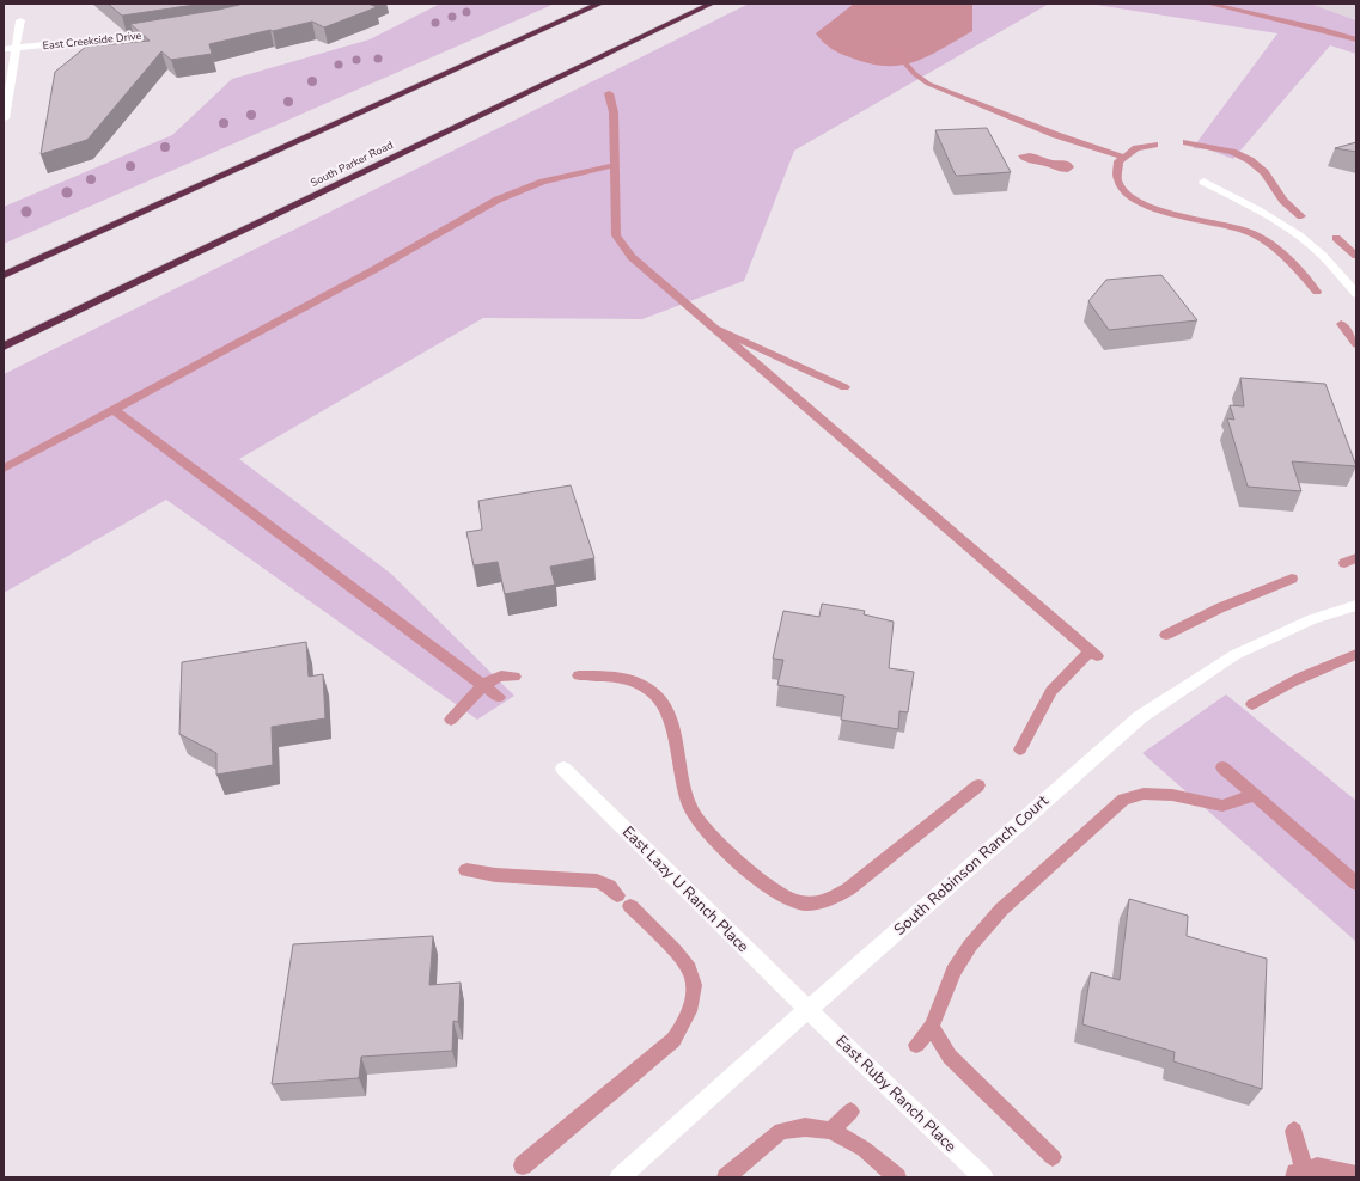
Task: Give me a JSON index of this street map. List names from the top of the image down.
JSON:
{
  "streets": {
    "highway": ["South Parker Road"],
    "street": [
      "East Creekside Drive",
      "South Robinson Ranch Court",
      "East Lazy U Ranch Place",
      "East Ruby Ranch Place"
    ]
  },
  "crossings": [
    ["South Robinson Ranch Court", "East Lazy U Ranch Place"],
    ["South Robinson Ranch Court", "East Ruby Ranch Place"],
    ["East Lazy U Ranch Place", "East Ruby Ranch Place"]
  ]
}
